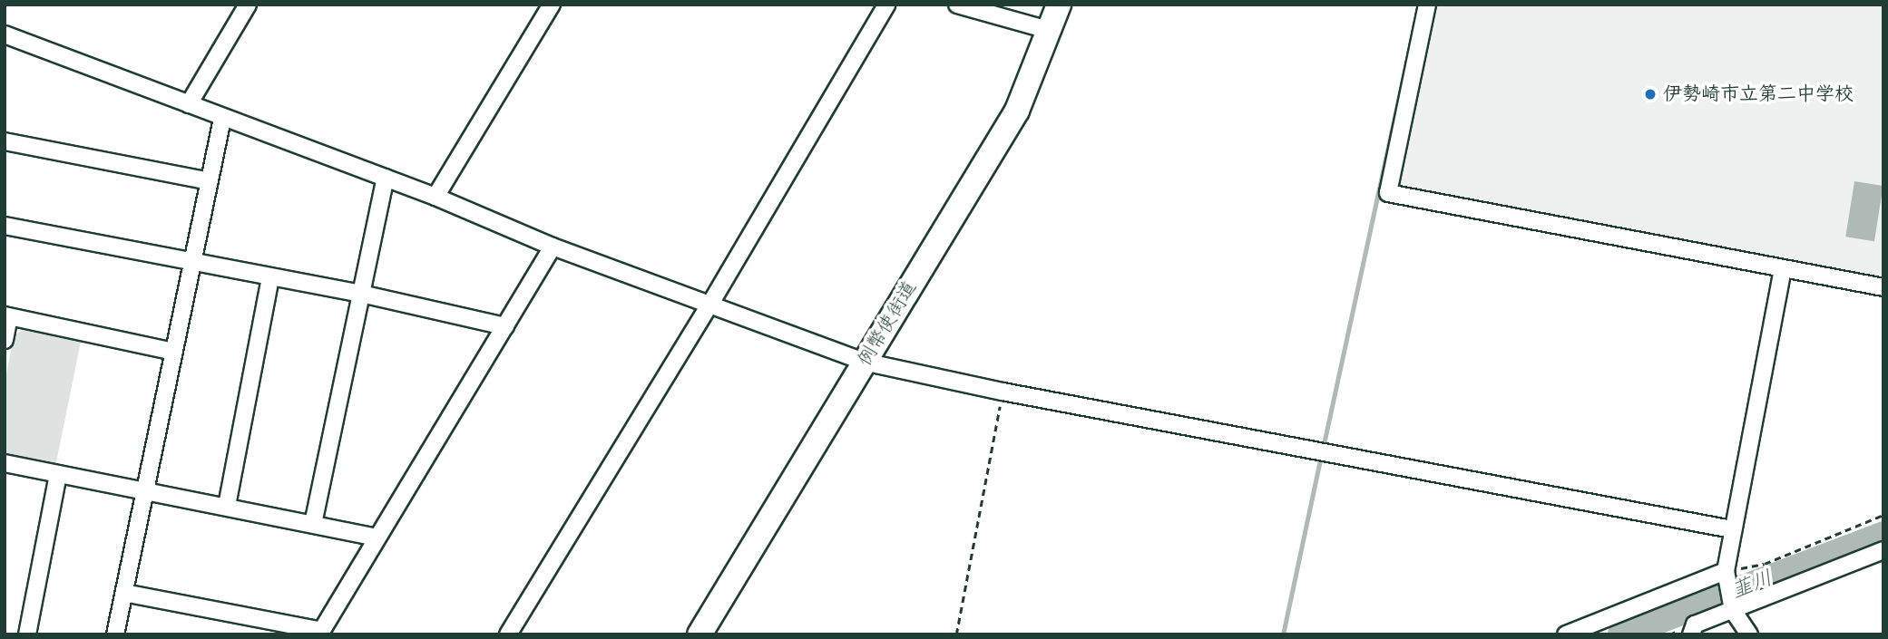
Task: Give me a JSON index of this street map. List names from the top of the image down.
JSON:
{
  "streets": {
    "main road": ["例幣使街道"]
  },
  "water": ["韮川"],
  "places": ["伊勢崎市立第二中学校"]
}
